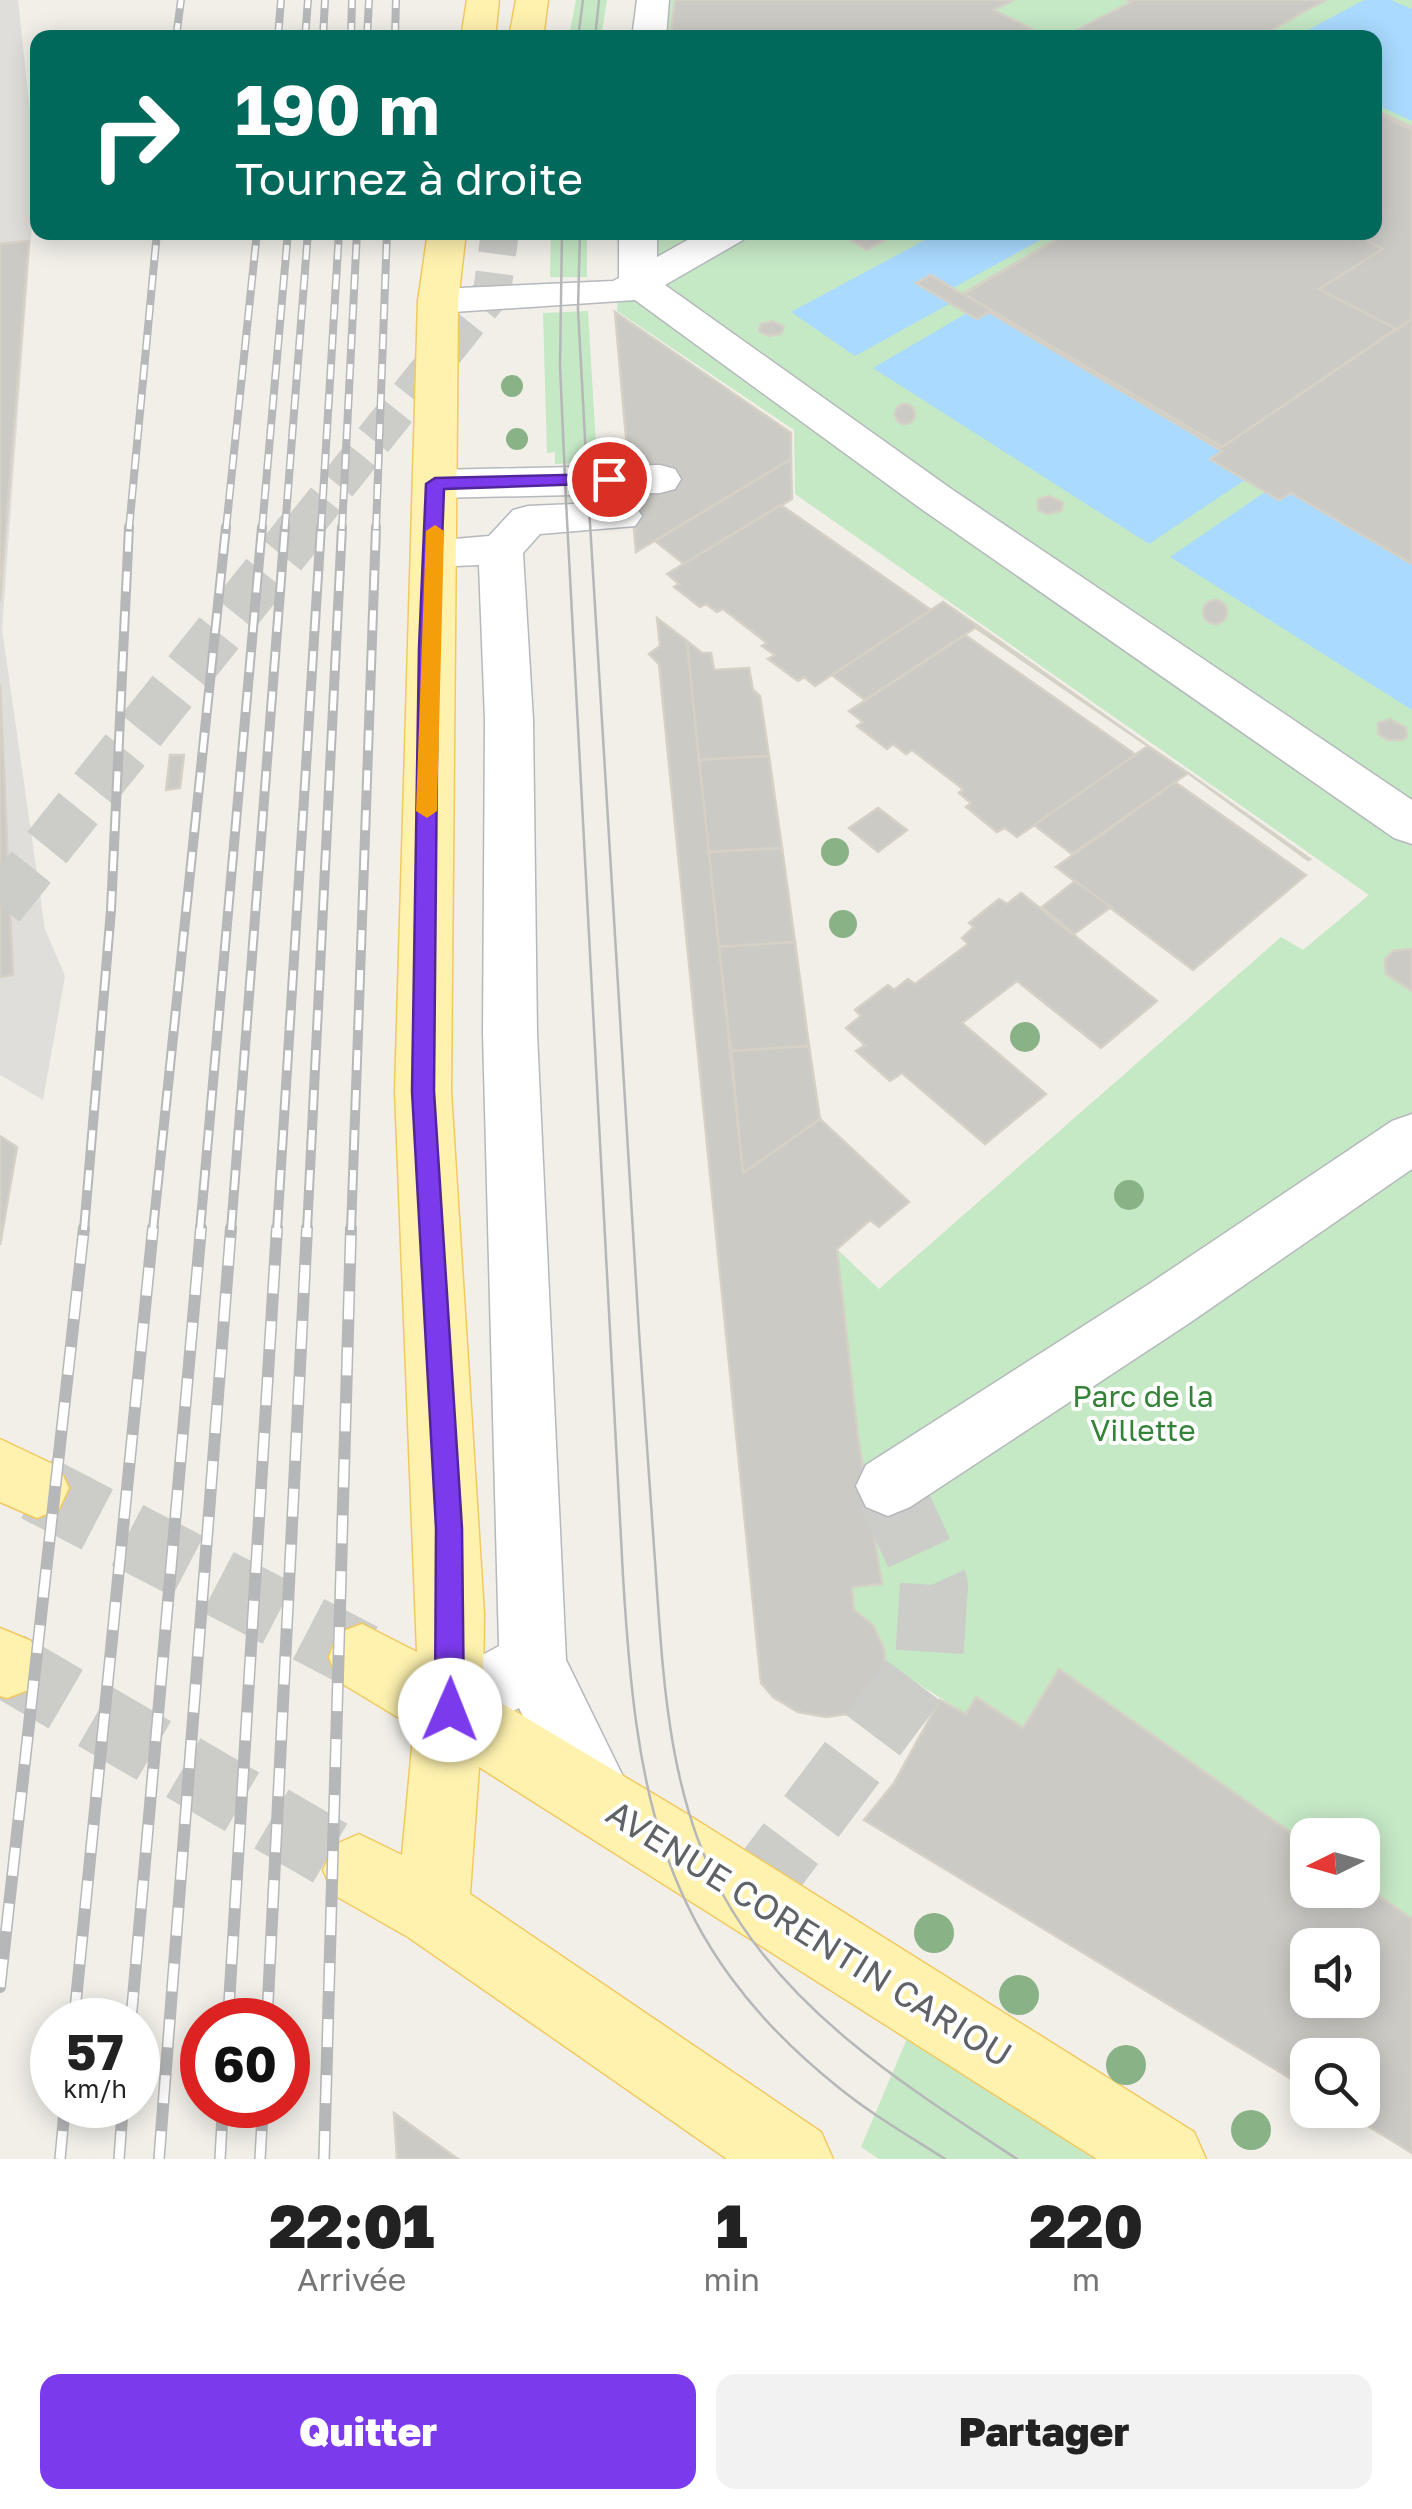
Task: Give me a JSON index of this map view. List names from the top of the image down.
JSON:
{
  "streets": {
    "main road": ["AVENUE CORENTIN CARIOU"]
  },
  "parks": ["Parc de la Villette"],
  "north": "left",
  "page": {
    "turn": ["190 m", "Tournez à droite"],
    "speed": "57 km/h",
    "limit": "60",
    "eta": [
      "22:01",
      "Arrivée",
      "1",
      "min",
      "220",
      "m"
    ],
    "buttons": ["Quitter", "Partager"]
  }
}
